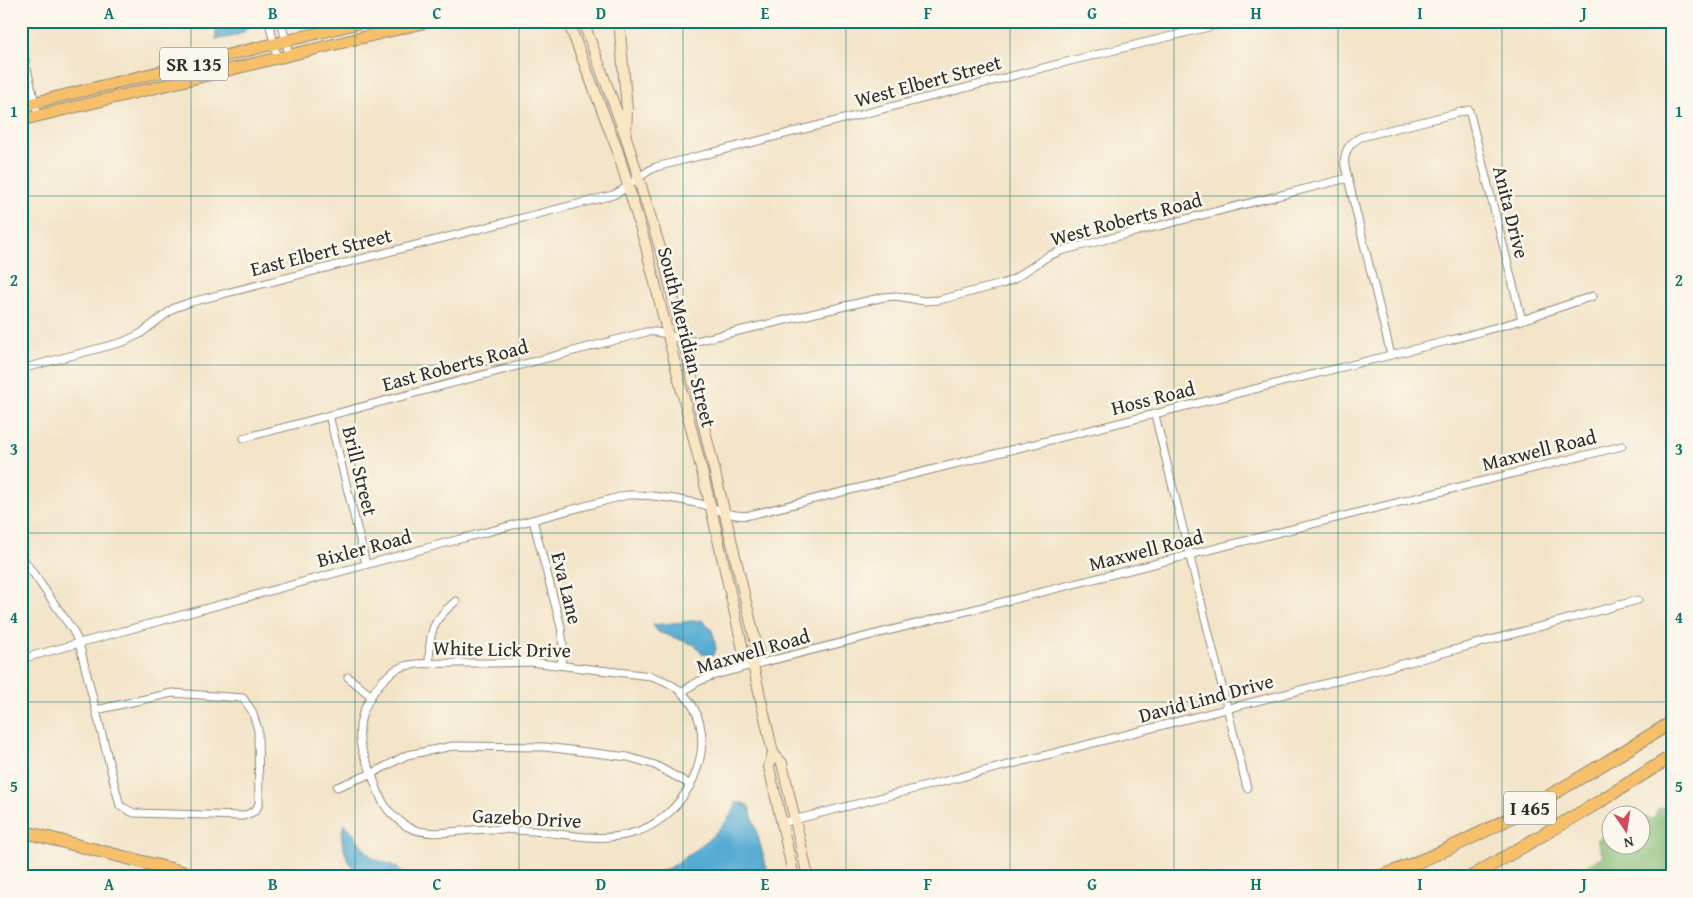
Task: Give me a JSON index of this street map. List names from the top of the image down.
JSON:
{
  "streets": {
    "highway": ["I 465"],
    "main road": ["SR 135", "South Meridian Street"],
    "street": [
      "West Elbert Street",
      "Anita Drive",
      "West Roberts Road",
      "East Elbert Street",
      "East Roberts Road",
      "Hoss Road",
      "Maxwell Road",
      "Brill Street",
      "Bixler Road",
      "Eva Lane",
      "White Lick Drive",
      "David Lind Drive",
      "Gazebo Drive"
    ]
  },
  "crossings": [
    ["West Elbert Street", "East Elbert Street"],
    ["West Elbert Street", "South Meridian Street"],
    ["Anita Drive", "West Roberts Road"],
    ["Anita Drive", "Hoss Road"],
    ["West Roberts Road", "South Meridian Street"],
    ["West Roberts Road", "East Roberts Road"],
    ["East Elbert Street", "South Meridian Street"],
    ["South Meridian Street", "East Roberts Road"],
    ["South Meridian Street", "Hoss Road"],
    ["South Meridian Street", "Maxwell Road"],
    ["South Meridian Street", "Bixler Road"],
    ["South Meridian Street", "David Lind Drive"],
    ["East Roberts Road", "Brill Street"],
    ["Hoss Road", "Bixler Road"],
    ["Maxwell Road", "White Lick Drive"],
    ["Brill Street", "Bixler Road"],
    ["Bixler Road", "Eva Lane"],
    ["Eva Lane", "White Lick Drive"],
    ["White Lick Drive", "Gazebo Drive"]
  ],
  "north": "bottom",
  "grid": {
    "columns": [
      "A",
      "B",
      "C",
      "D",
      "E",
      "F",
      "G",
      "H",
      "I",
      "J"
    ],
    "rows": [
      "1",
      "2",
      "3",
      "4",
      "5"
    ]
  }
}
